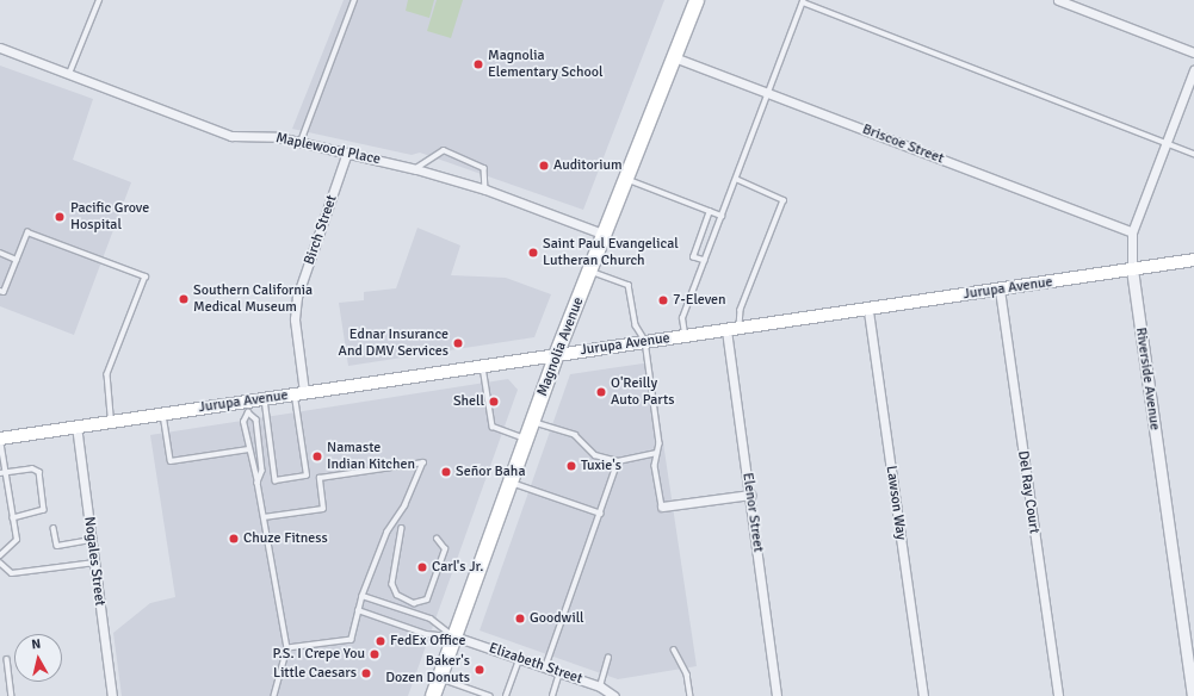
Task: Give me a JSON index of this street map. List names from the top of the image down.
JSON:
{
  "streets": {
    "main road": ["Jurupa Avenue", "Magnolia Avenue"],
    "street": [
      "Briscoe Street",
      "Maplewood Place",
      "Birch Street",
      "Riverside Avenue",
      "Del Ray Court",
      "Lawson Way",
      "Elenor Street",
      "Nogales Street",
      "Elizabeth Street"
    ]
  },
  "crossings": [
    ["Briscoe Street", "Magnolia Avenue"],
    ["Briscoe Street", "Riverside Avenue"],
    ["Maplewood Place", "Birch Street"],
    ["Maplewood Place", "Magnolia Avenue"],
    ["Birch Street", "Jurupa Avenue"],
    ["Jurupa Avenue", "Magnolia Avenue"],
    ["Jurupa Avenue", "Riverside Avenue"],
    ["Jurupa Avenue", "Del Ray Court"],
    ["Jurupa Avenue", "Lawson Way"],
    ["Jurupa Avenue", "Elenor Street"],
    ["Jurupa Avenue", "Nogales Street"],
    ["Magnolia Avenue", "Elizabeth Street"]
  ],
  "places": [
    "Magnolia Elementary School",
    "Auditorium",
    "Pacific Grove Hospital",
    "Saint Paul Evangelical Lutheran Church",
    "Southern California Medical Museum",
    "7-Eleven",
    "Ednar Insurance And DMV Services",
    "O'Reilly Auto Parts",
    "Shell",
    "Namaste Indian Kitchen",
    "Tuxie's",
    "Señor Baha",
    "Chuze Fitness",
    "Carl's Jr.",
    "Goodwill",
    "FedEx Office",
    "P.S. I Crepe You",
    "Baker's Dozen Donuts",
    "Little Caesars"
  ],
  "north": "top"
}
